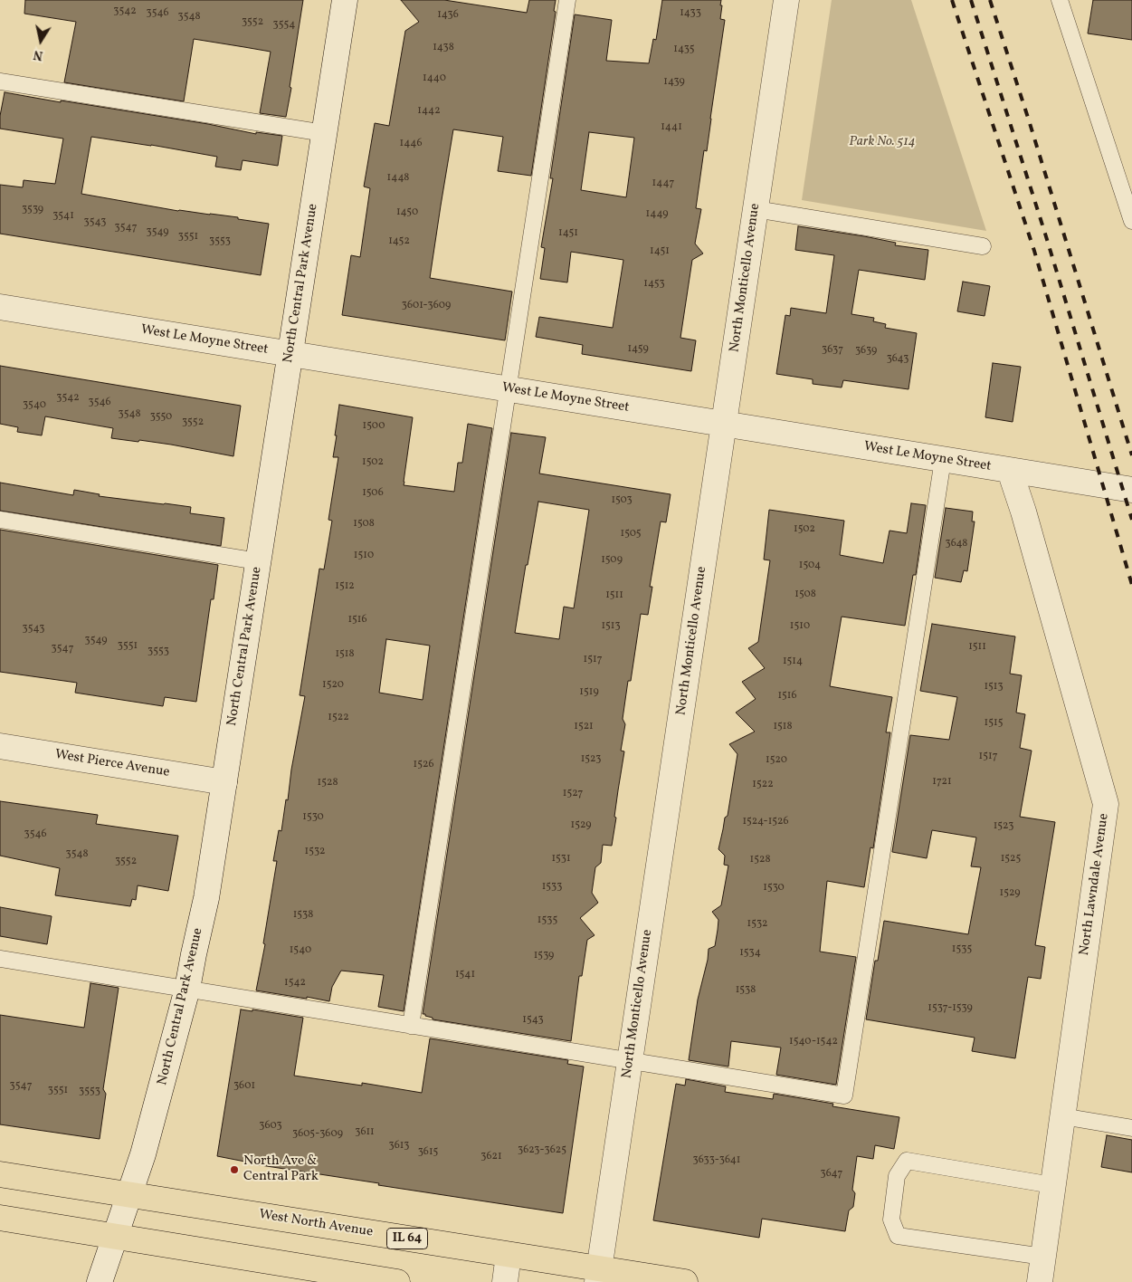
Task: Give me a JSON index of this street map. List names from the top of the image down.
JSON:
{
  "streets": {
    "main road": ["West North Avenue", "IL 64"],
    "street": [
      "North Monticello Avenue",
      "North Central Park Avenue",
      "West Le Moyne Street",
      "West Pierce Avenue",
      "North Lawndale Avenue"
    ]
  },
  "crossings": [
    ["North Monticello Avenue", "West Le Moyne Street"],
    ["North Monticello Avenue", "West North Avenue"],
    ["North Central Park Avenue", "West Le Moyne Street"],
    ["North Central Park Avenue", "West Pierce Avenue"],
    ["North Central Park Avenue", "West North Avenue"],
    ["West Le Moyne Street", "North Lawndale Avenue"]
  ],
  "parks": ["Park No. 514"],
  "places": ["North Ave & Central Park"],
  "house_numbers": [
    "3542",
    "3546",
    "1433",
    "1436",
    "3548",
    "3552",
    "3554",
    "1438",
    "1435",
    "1440",
    "1439",
    "1442",
    "1441",
    "1446",
    "1448",
    "1447",
    "3539",
    "1450",
    "1449",
    "3541",
    "3543",
    "3547",
    "3549",
    "1451",
    "3551",
    "3553",
    "1452",
    "1451",
    "1453",
    "3601-3609",
    "1459",
    "3637",
    "3639",
    "3643",
    "3542",
    "3546",
    "3540",
    "3548",
    "3550",
    "3552",
    "1500",
    "1502",
    "1506",
    "1503",
    "1508",
    "1502",
    "1505",
    "3648",
    "1510",
    "1509",
    "1504",
    "1512",
    "1508",
    "1511",
    "1516",
    "1513",
    "1510",
    "3543",
    "3549",
    "3551",
    "1511",
    "3547",
    "3553",
    "1518",
    "1517",
    "1514",
    "1520",
    "1513",
    "1519",
    "1516",
    "1522",
    "1515",
    "1521",
    "1518",
    "1517",
    "1523",
    "1520",
    "1526",
    "1721",
    "1528",
    "1522",
    "1527",
    "1530",
    "1524-1526",
    "1529",
    "1523",
    "3546",
    "1532",
    "3548",
    "1531",
    "1525",
    "1528",
    "3552",
    "1533",
    "1530",
    "1529",
    "1538",
    "1535",
    "1532",
    "1535",
    "1540",
    "1534",
    "1539",
    "1541",
    "1542",
    "1538",
    "1537-1539",
    "1543",
    "1540-1542",
    "3547",
    "3601",
    "3551",
    "3553",
    "3603",
    "3611",
    "3605-3609",
    "3613",
    "3623-3625",
    "3615",
    "3621",
    "3633-3641",
    "3647"
  ],
  "north": "bottom"
}
